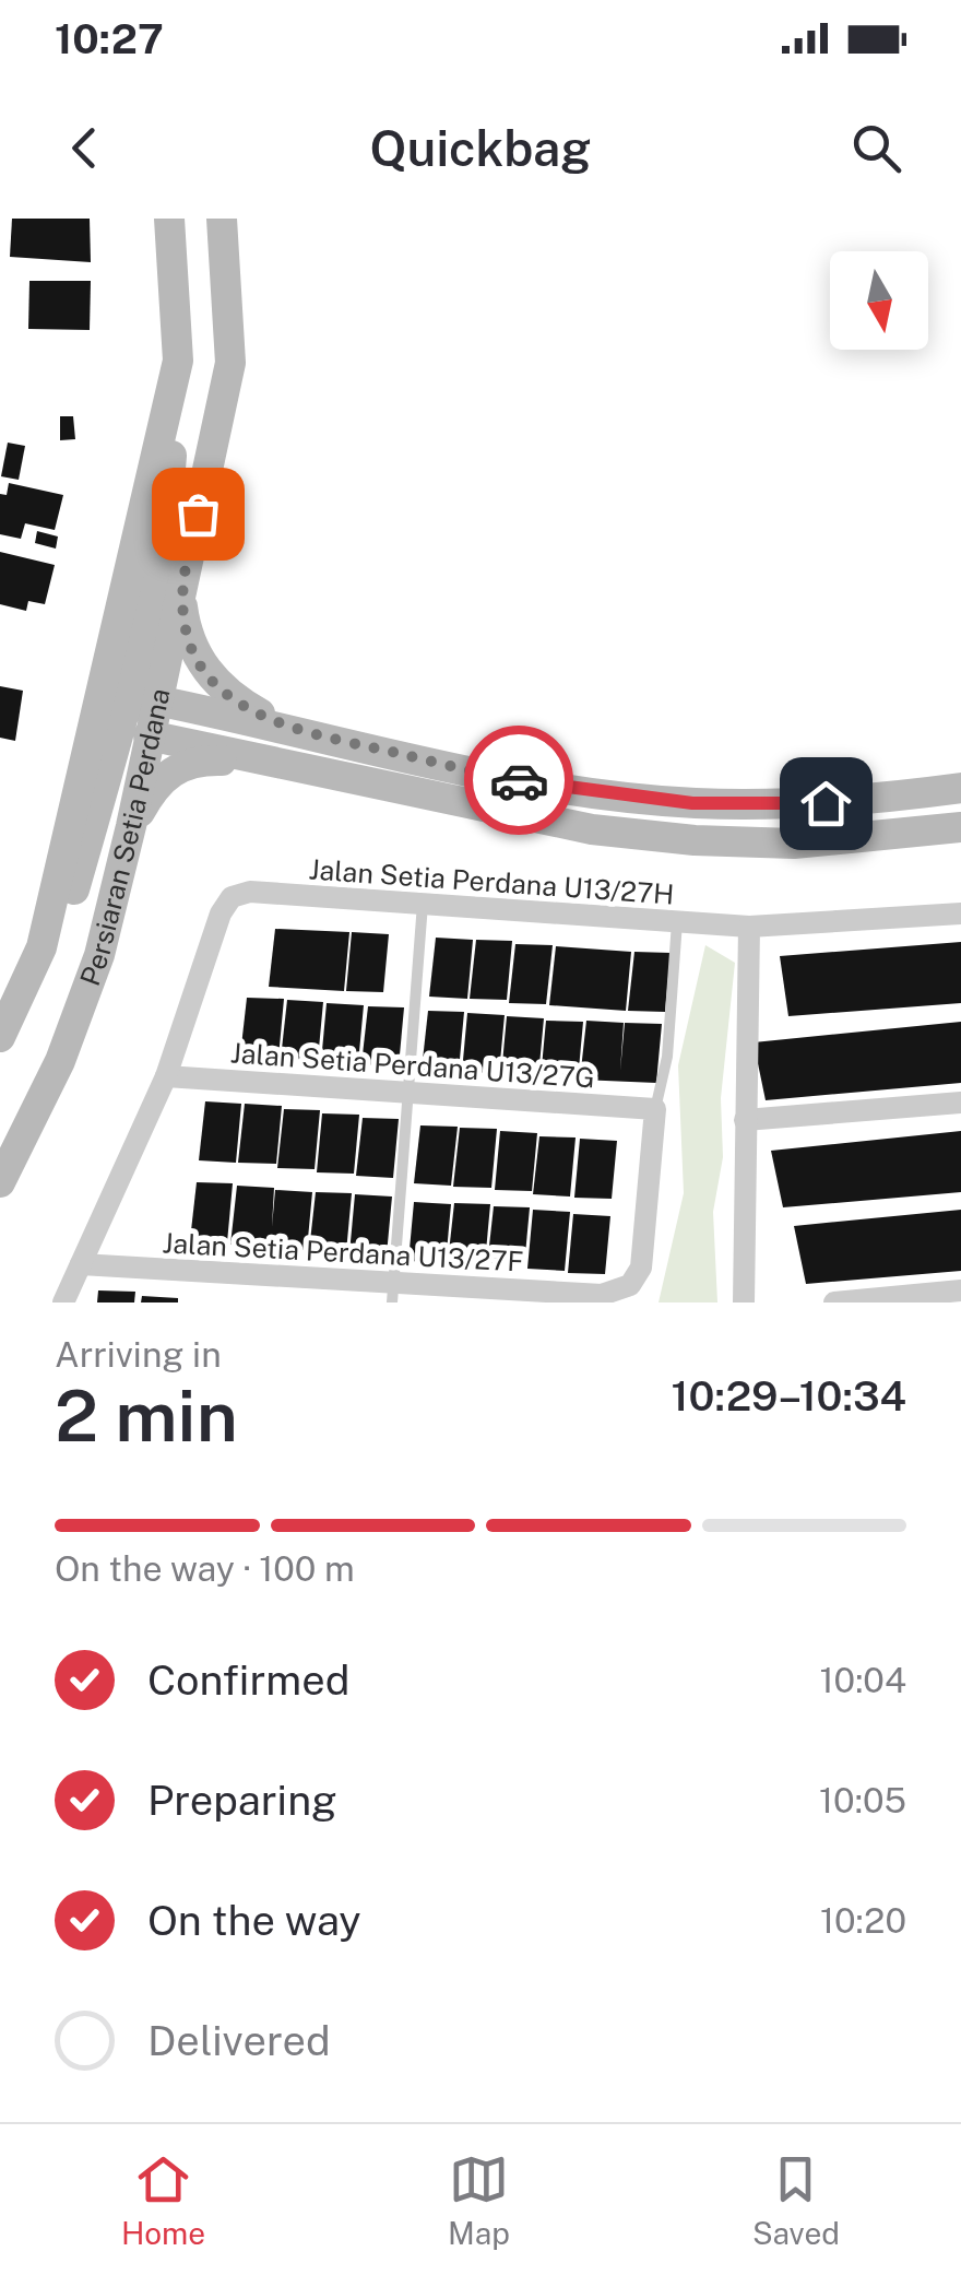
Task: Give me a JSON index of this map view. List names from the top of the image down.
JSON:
{
  "streets": {
    "main road": ["Persiaran Setia Perdana"],
    "street": ["Jalan Setia Perdana U13/27H", "Jalan Setia Perdana U13/27G", "Jalan Setia Perdana U13/27F"]
  },
  "crossings": [
    ["Jalan Setia Perdana U13/27H", "Jalan Setia Perdana U13/27G"],
    ["Jalan Setia Perdana U13/27G", "Jalan Setia Perdana U13/27F"]
  ],
  "north": "bottom",
  "page": {
    "status": "10:27",
    "header": "Quickbag",
    "heading": ["2 min", "Arriving in", "10:29–10:34"],
    "bar": "On the way · 100 m",
    "list": [
      ["Confirmed", "10:04"],
      ["Preparing", "10:05"],
      ["On the way", "10:20"],
      "Delivered"
    ],
    "tabs": ["Home", "Map", "Saved"]
  }
}
